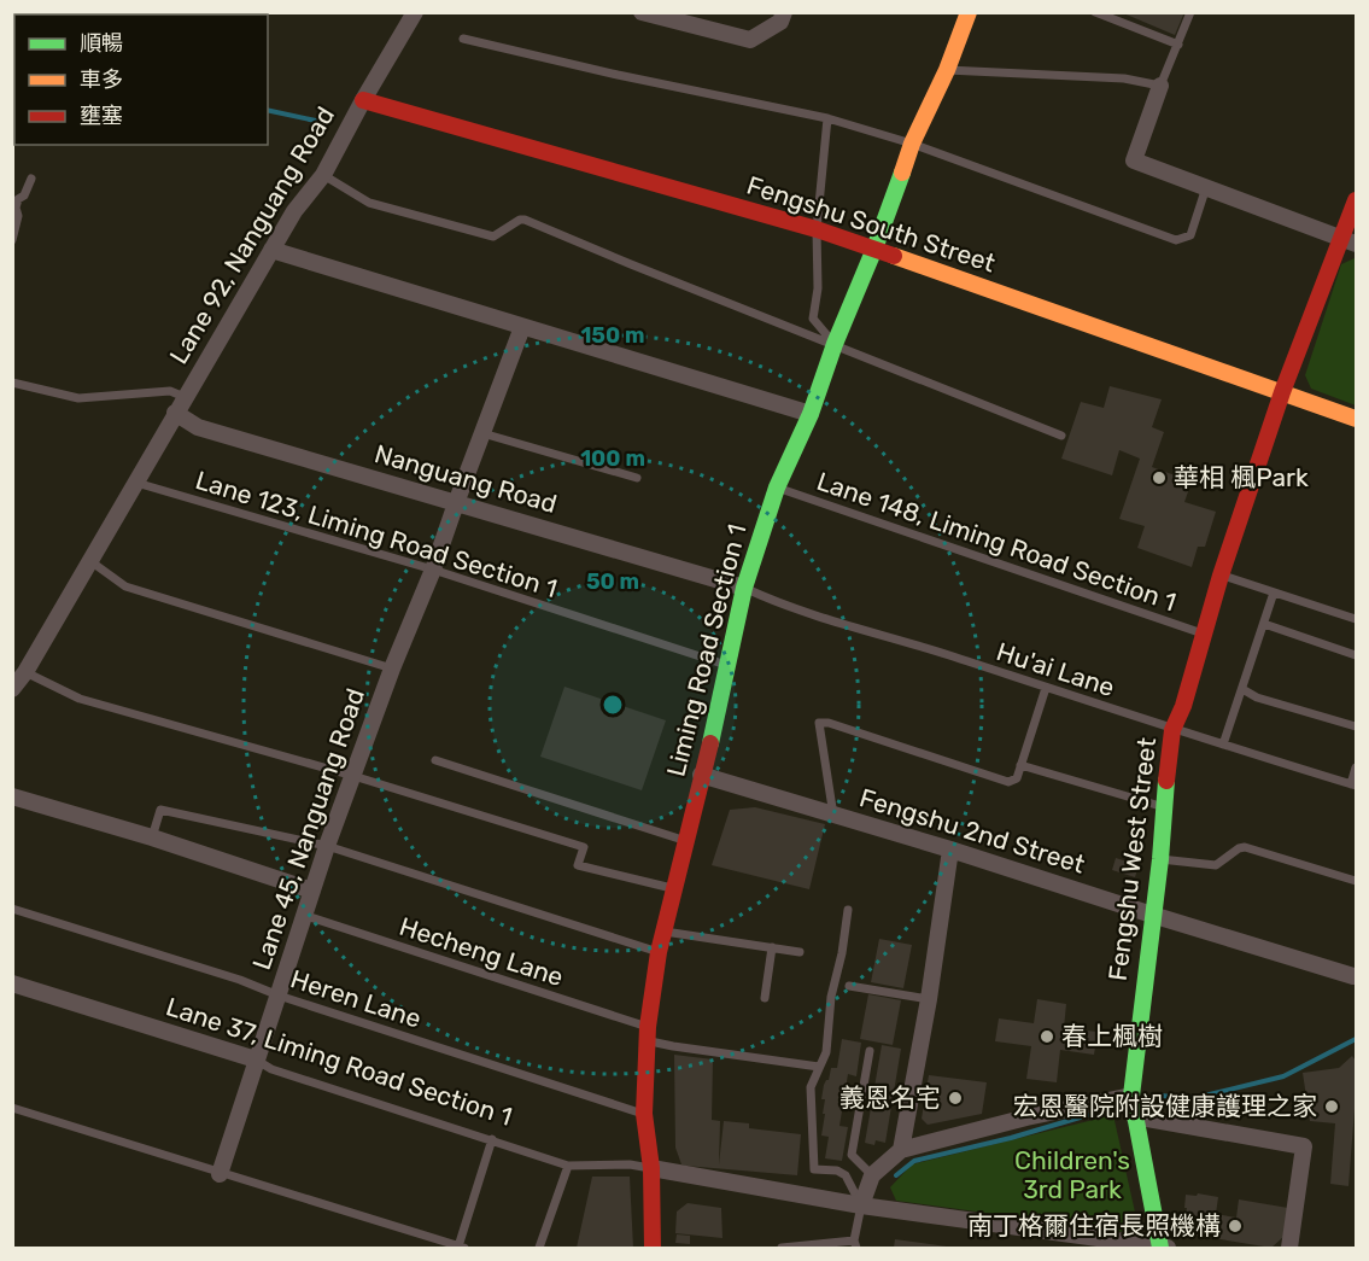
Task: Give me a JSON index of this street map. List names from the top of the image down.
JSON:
{
  "streets": {
    "street": [
      "Fengshu South Street",
      "Lane 92, Nanguang Road",
      "Nanguang Road",
      "Liming Road Section 1",
      "Lane 45, Nanguang Road",
      "Fengshu 2nd Street",
      "Fengshu West Street",
      "Lane 37, Liming Road Section 1"
    ],
    "lane": [
      "Lane 123, Liming Road Section 1",
      "Lane 148, Liming Road Section 1",
      "Hu'ai Lane",
      "Hecheng Lane",
      "Heren Lane"
    ]
  },
  "crossings": [
    ["Fengshu South Street", "Lane 92, Nanguang Road"],
    ["Fengshu South Street", "Liming Road Section 1"],
    ["Fengshu South Street", "Fengshu West Street"],
    ["Lane 92, Nanguang Road", "Nanguang Road"],
    ["Lane 92, Nanguang Road", "Lane 123, Liming Road Section 1"],
    ["Nanguang Road", "Liming Road Section 1"],
    ["Nanguang Road", "Hu'ai Lane"],
    ["Nanguang Road", "Lane 45, Nanguang Road"],
    ["Lane 123, Liming Road Section 1", "Liming Road Section 1"],
    ["Lane 123, Liming Road Section 1", "Lane 45, Nanguang Road"],
    ["Lane 148, Liming Road Section 1", "Liming Road Section 1"],
    ["Lane 148, Liming Road Section 1", "Fengshu West Street"],
    ["Liming Road Section 1", "Hu'ai Lane"],
    ["Liming Road Section 1", "Fengshu 2nd Street"],
    ["Liming Road Section 1", "Hecheng Lane"],
    ["Liming Road Section 1", "Heren Lane"],
    ["Liming Road Section 1", "Lane 37, Liming Road Section 1"],
    ["Hu'ai Lane", "Fengshu West Street"],
    ["Lane 45, Nanguang Road", "Hecheng Lane"],
    ["Lane 45, Nanguang Road", "Heren Lane"],
    ["Lane 45, Nanguang Road", "Lane 37, Liming Road Section 1"],
    ["Fengshu 2nd Street", "Fengshu West Street"]
  ],
  "parks": ["Children's 3rd Park"],
  "places": [
    "華相 楓Park",
    "春上楓樹",
    "義恩名宅",
    "宏恩醫院附設健康護理之家",
    "南丁格爾住宿長照機構"
  ],
  "legend": ["順暢", "車多", "壅塞"],
  "rings": ["150 m", "100 m", "50 m"]
}
